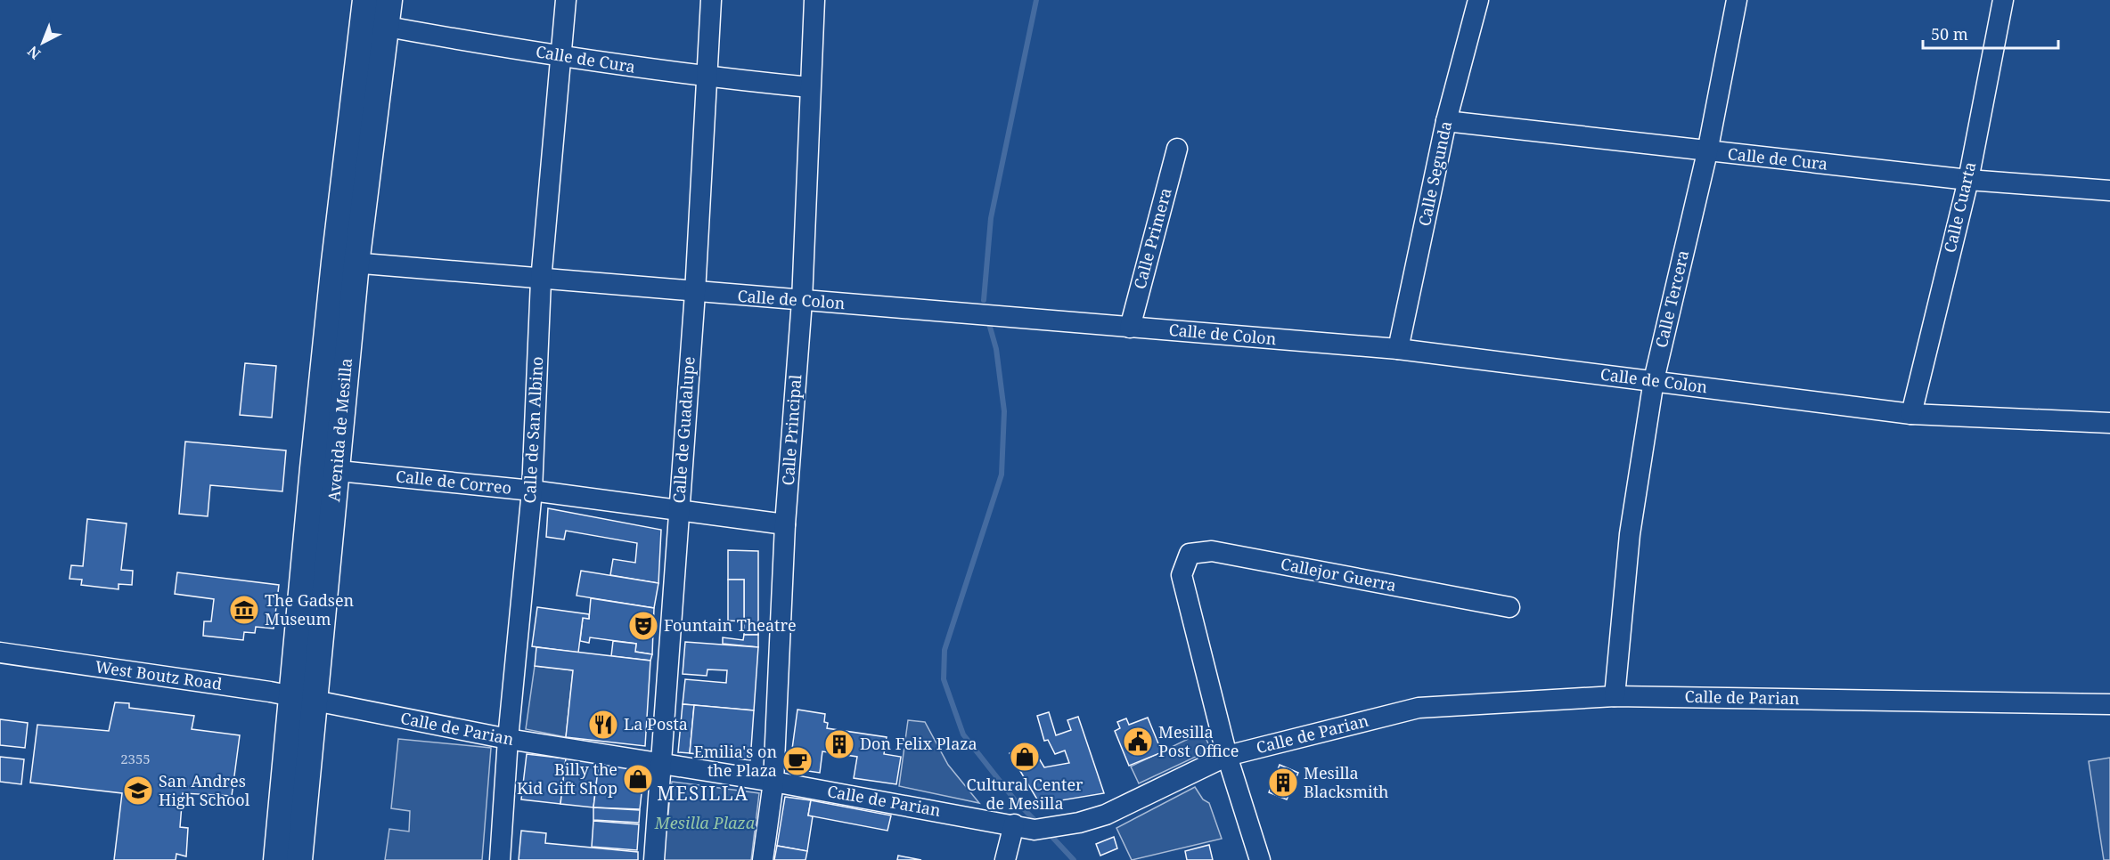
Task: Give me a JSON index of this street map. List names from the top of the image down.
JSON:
{
  "streets": {
    "main road": ["Avenida de Mesilla"],
    "street": [
      "Calle de Cura",
      "Calle Segunda",
      "Calle Cuarta",
      "Calle Primera",
      "Calle Tercera",
      "Calle de Colon",
      "Calle de San Albino",
      "Calle de Guadalupe",
      "Calle Principal",
      "Calle de Correo",
      "Callejor Guerra",
      "West Boutz Road",
      "Calle de Parian"
    ]
  },
  "crossings": [
    ["Calle de Cura", "Calle Segunda"],
    ["Calle de Cura", "Calle Cuarta"],
    ["Calle de Cura", "Calle Tercera"],
    ["Calle de Cura", "Avenida de Mesilla"],
    ["Calle de Cura", "Calle de San Albino"],
    ["Calle de Cura", "Calle de Guadalupe"],
    ["Calle de Cura", "Calle Principal"],
    ["Calle Segunda", "Calle de Colon"],
    ["Calle Cuarta", "Calle de Colon"],
    ["Calle Primera", "Calle de Colon"],
    ["Calle Tercera", "Calle de Colon"],
    ["Calle Tercera", "Calle de Parian"],
    ["Calle de Colon", "Avenida de Mesilla"],
    ["Calle de Colon", "Calle de San Albino"],
    ["Calle de Colon", "Calle de Guadalupe"],
    ["Calle de Colon", "Calle Principal"],
    ["Avenida de Mesilla", "Calle de Correo"],
    ["Avenida de Mesilla", "West Boutz Road"],
    ["Avenida de Mesilla", "Calle de Parian"],
    ["Calle de San Albino", "Calle de Correo"],
    ["Calle de San Albino", "Calle de Parian"],
    ["Calle de Guadalupe", "Calle de Correo"],
    ["Calle de Guadalupe", "Calle de Parian"],
    ["Calle Principal", "Calle de Correo"],
    ["Calle Principal", "Calle de Parian"],
    ["Callejor Guerra", "Calle de Parian"],
    ["West Boutz Road", "Calle de Parian"]
  ],
  "districts": ["MESILLA"],
  "parks": ["Mesilla Plaza"],
  "places": {
    "museum": ["The Gadsen Museum"],
    "theatre": ["Fountain Theatre"],
    "restaurant": ["La Posta"],
    "public building": ["Mesilla Post Office"],
    "building": ["Don Felix Plaza", "Mesilla Blacksmith"],
    "shop": ["Cultural Center de Mesilla", "Billy the Kid Gift Shop"],
    "cafe": ["Emilia's on the Plaza"],
    "school or university": ["San Andres High School"]
  },
  "house_numbers": ["2355"],
  "scale_bar": "50 m",
  "north": "bottom left"
}
